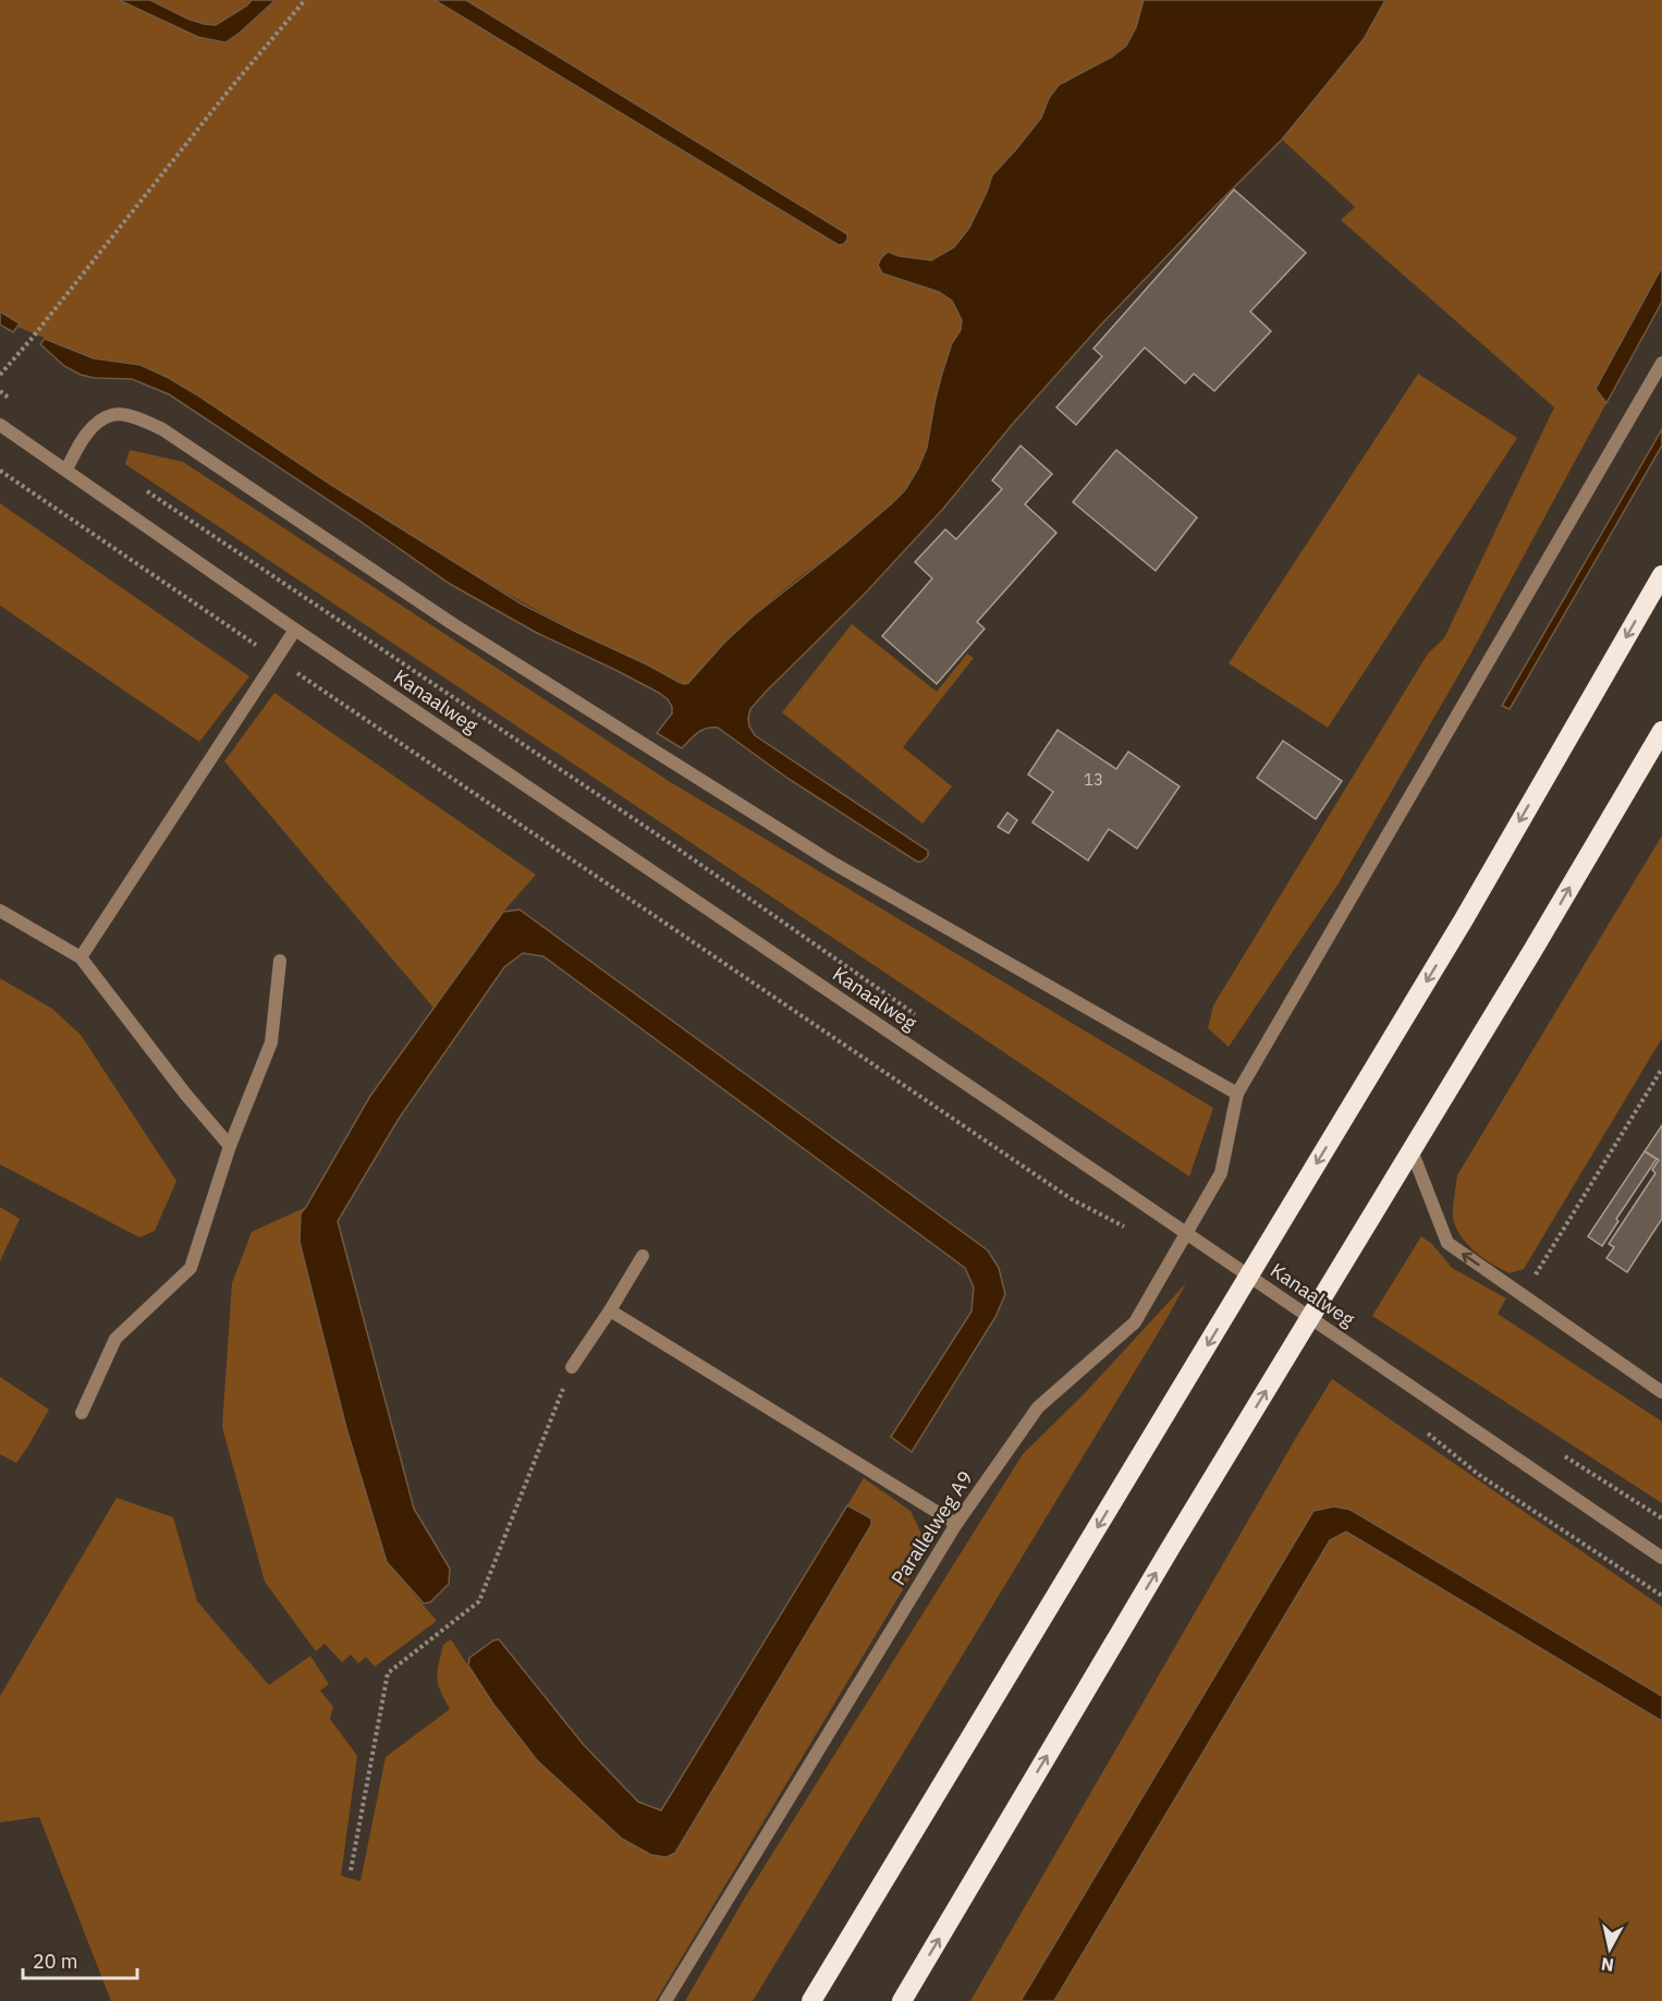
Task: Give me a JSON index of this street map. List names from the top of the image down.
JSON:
{
  "streets": {
    "street": ["Kanaalweg", "Parallelweg A9"]
  },
  "house_numbers": ["13"],
  "scale_bar": "20 m",
  "north": "bottom"
}
